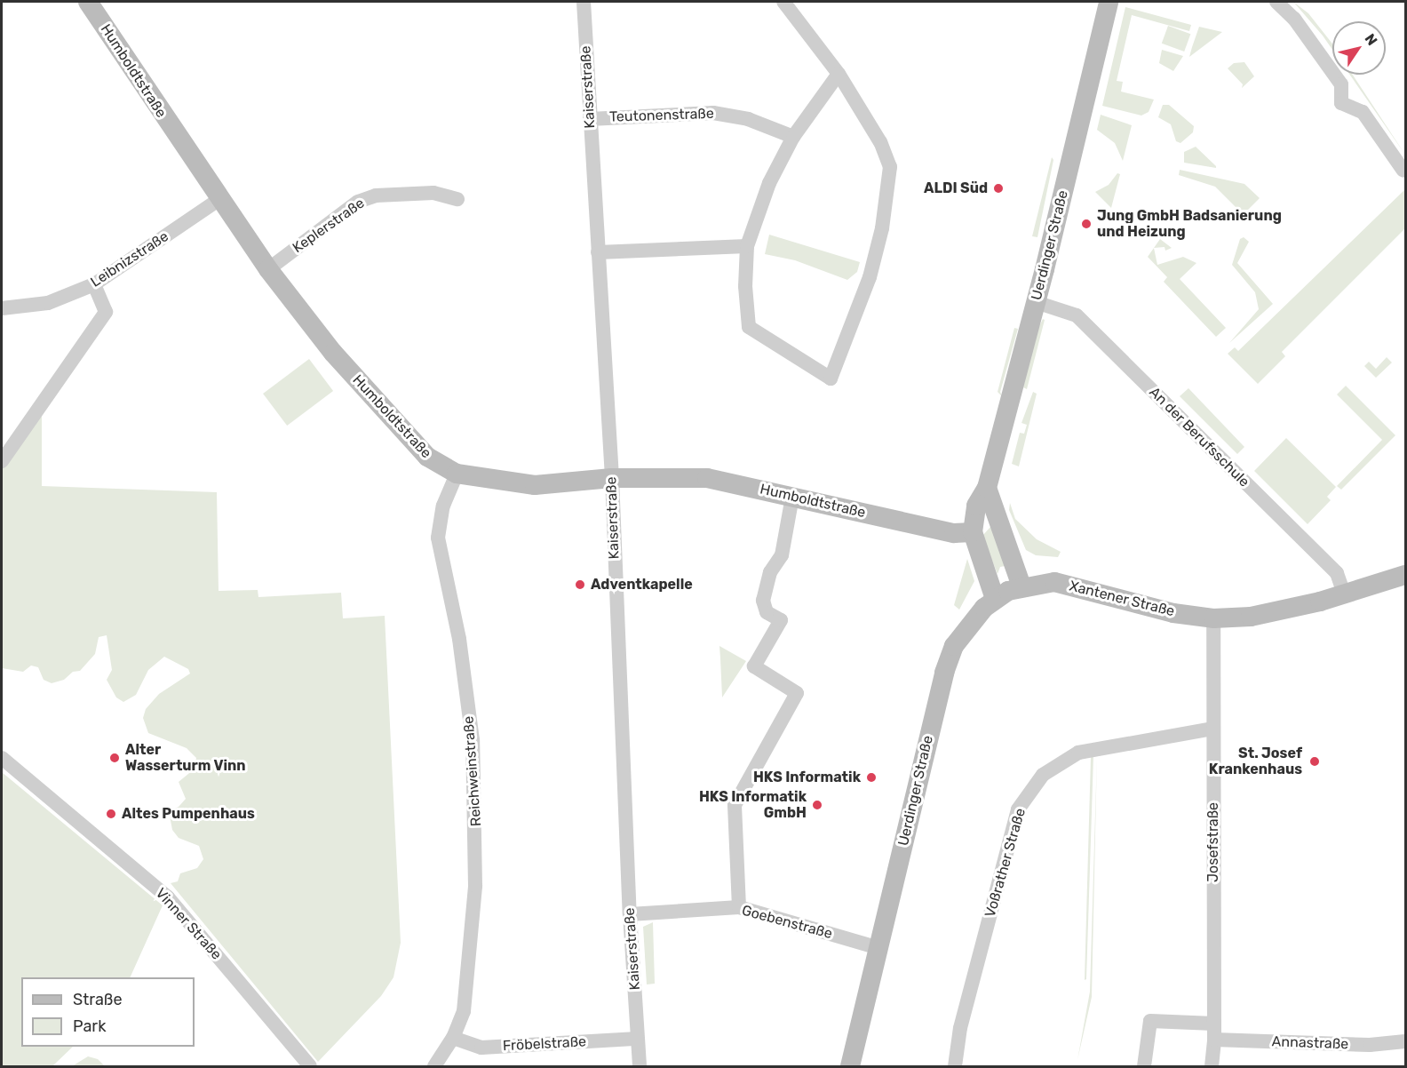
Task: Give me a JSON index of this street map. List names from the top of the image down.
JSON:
{
  "streets": {
    "main road": ["Humboldtstraße", "Uerdinger Straße", "Xantener Straße"],
    "street": [
      "Kaiserstraße",
      "Teutonenstraße",
      "Keplerstraße",
      "Leibnizstraße",
      "An der Berufsschule",
      "Reichweinstraße",
      "Josefstraße",
      "Voßrather Straße",
      "Goebenstraße",
      "Vinner Straße",
      "Annastraße",
      "Fröbelstraße"
    ]
  },
  "crossings": [
    ["Humboldtstraße", "Kaiserstraße"],
    ["Humboldtstraße", "Keplerstraße"],
    ["Humboldtstraße", "Uerdinger Straße"],
    ["Humboldtstraße", "Leibnizstraße"],
    ["Humboldtstraße", "Reichweinstraße"],
    ["Kaiserstraße", "Teutonenstraße"],
    ["Kaiserstraße", "Goebenstraße"],
    ["Kaiserstraße", "Fröbelstraße"],
    ["Uerdinger Straße", "An der Berufsschule"],
    ["Uerdinger Straße", "Xantener Straße"],
    ["Uerdinger Straße", "Goebenstraße"],
    ["An der Berufsschule", "Xantener Straße"],
    ["Xantener Straße", "Josefstraße"],
    ["Reichweinstraße", "Fröbelstraße"],
    ["Josefstraße", "Voßrather Straße"],
    ["Josefstraße", "Annastraße"]
  ],
  "places": [
    "ALDI Süd",
    "Jung GmbH Badsanierung und Heizung",
    "Adventkapelle",
    "Alter Wasserturm Vinn",
    "St. Josef Krankenhaus",
    "HKS Informatik",
    "HKS Informatik GmbH",
    "Altes Pumpenhaus"
  ],
  "legend": ["Straße", "Park"],
  "north": "top right"
}
